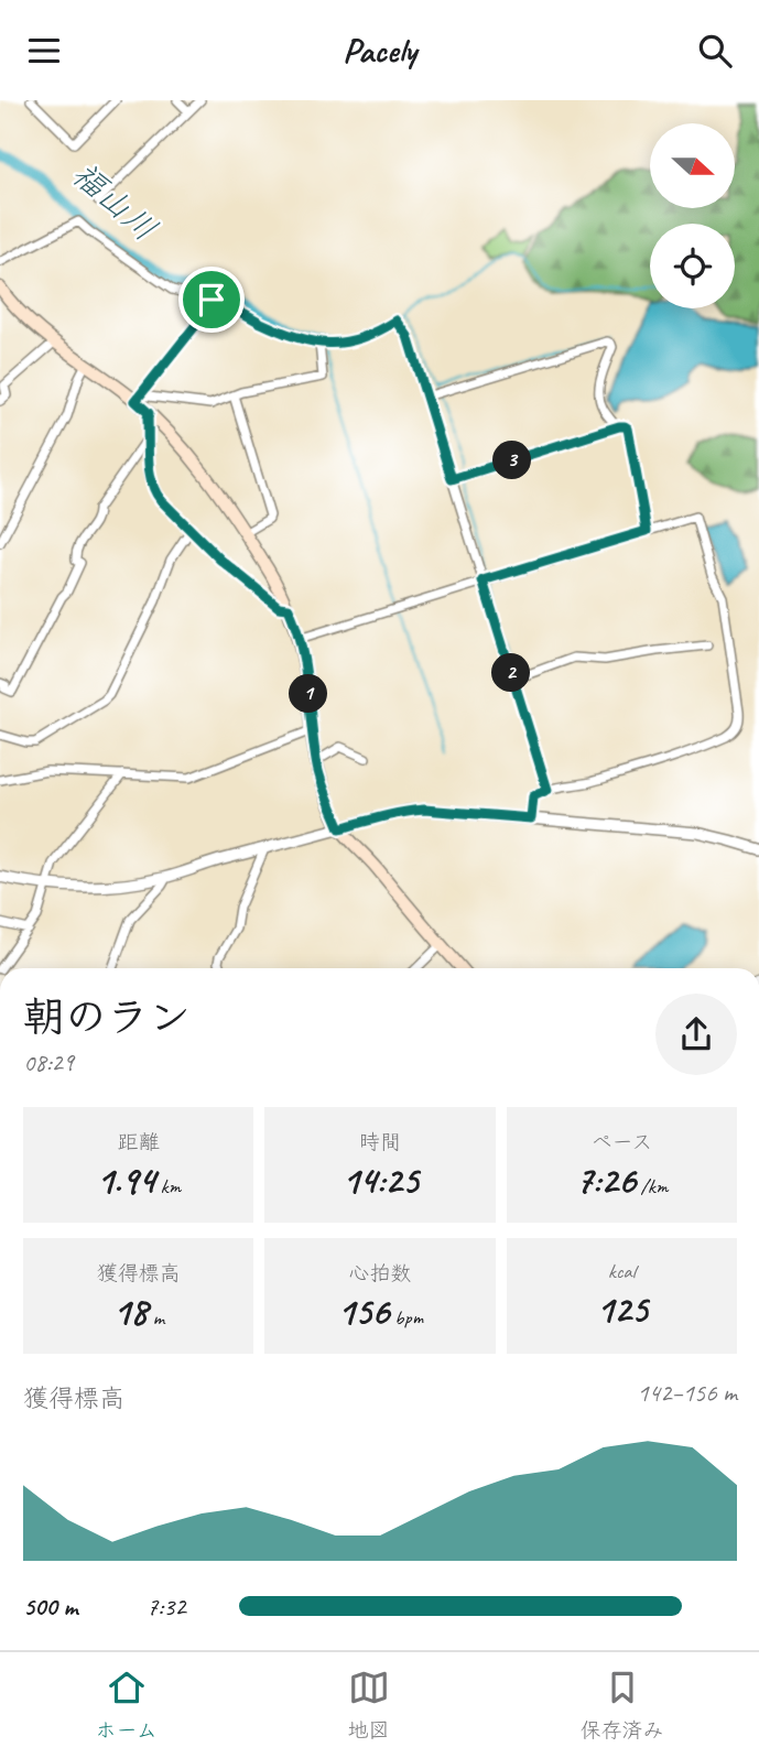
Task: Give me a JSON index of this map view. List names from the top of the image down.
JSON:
{
  "water": ["福山川"],
  "north": "right",
  "page": {
    "header": "Pacely",
    "pins": ["3", "2", "1"],
    "heading": ["朝のラン", "08:29"],
    "stats": [
      ["距離", "1.94 km"],
      ["時間", "14:25"],
      ["ペース", "7:26 /km"],
      ["獲得標高", "18 m"],
      ["心拍数", "156 bpm"],
      ["kcal", "125"]
    ],
    "chart": ["獲得標高", "142–156 m"],
    "list": [
      {
        "name": "500 m",
        "note": "7:32"
      }
    ],
    "tabs": ["ホーム", "地図", "保存済み"]
  }
}
